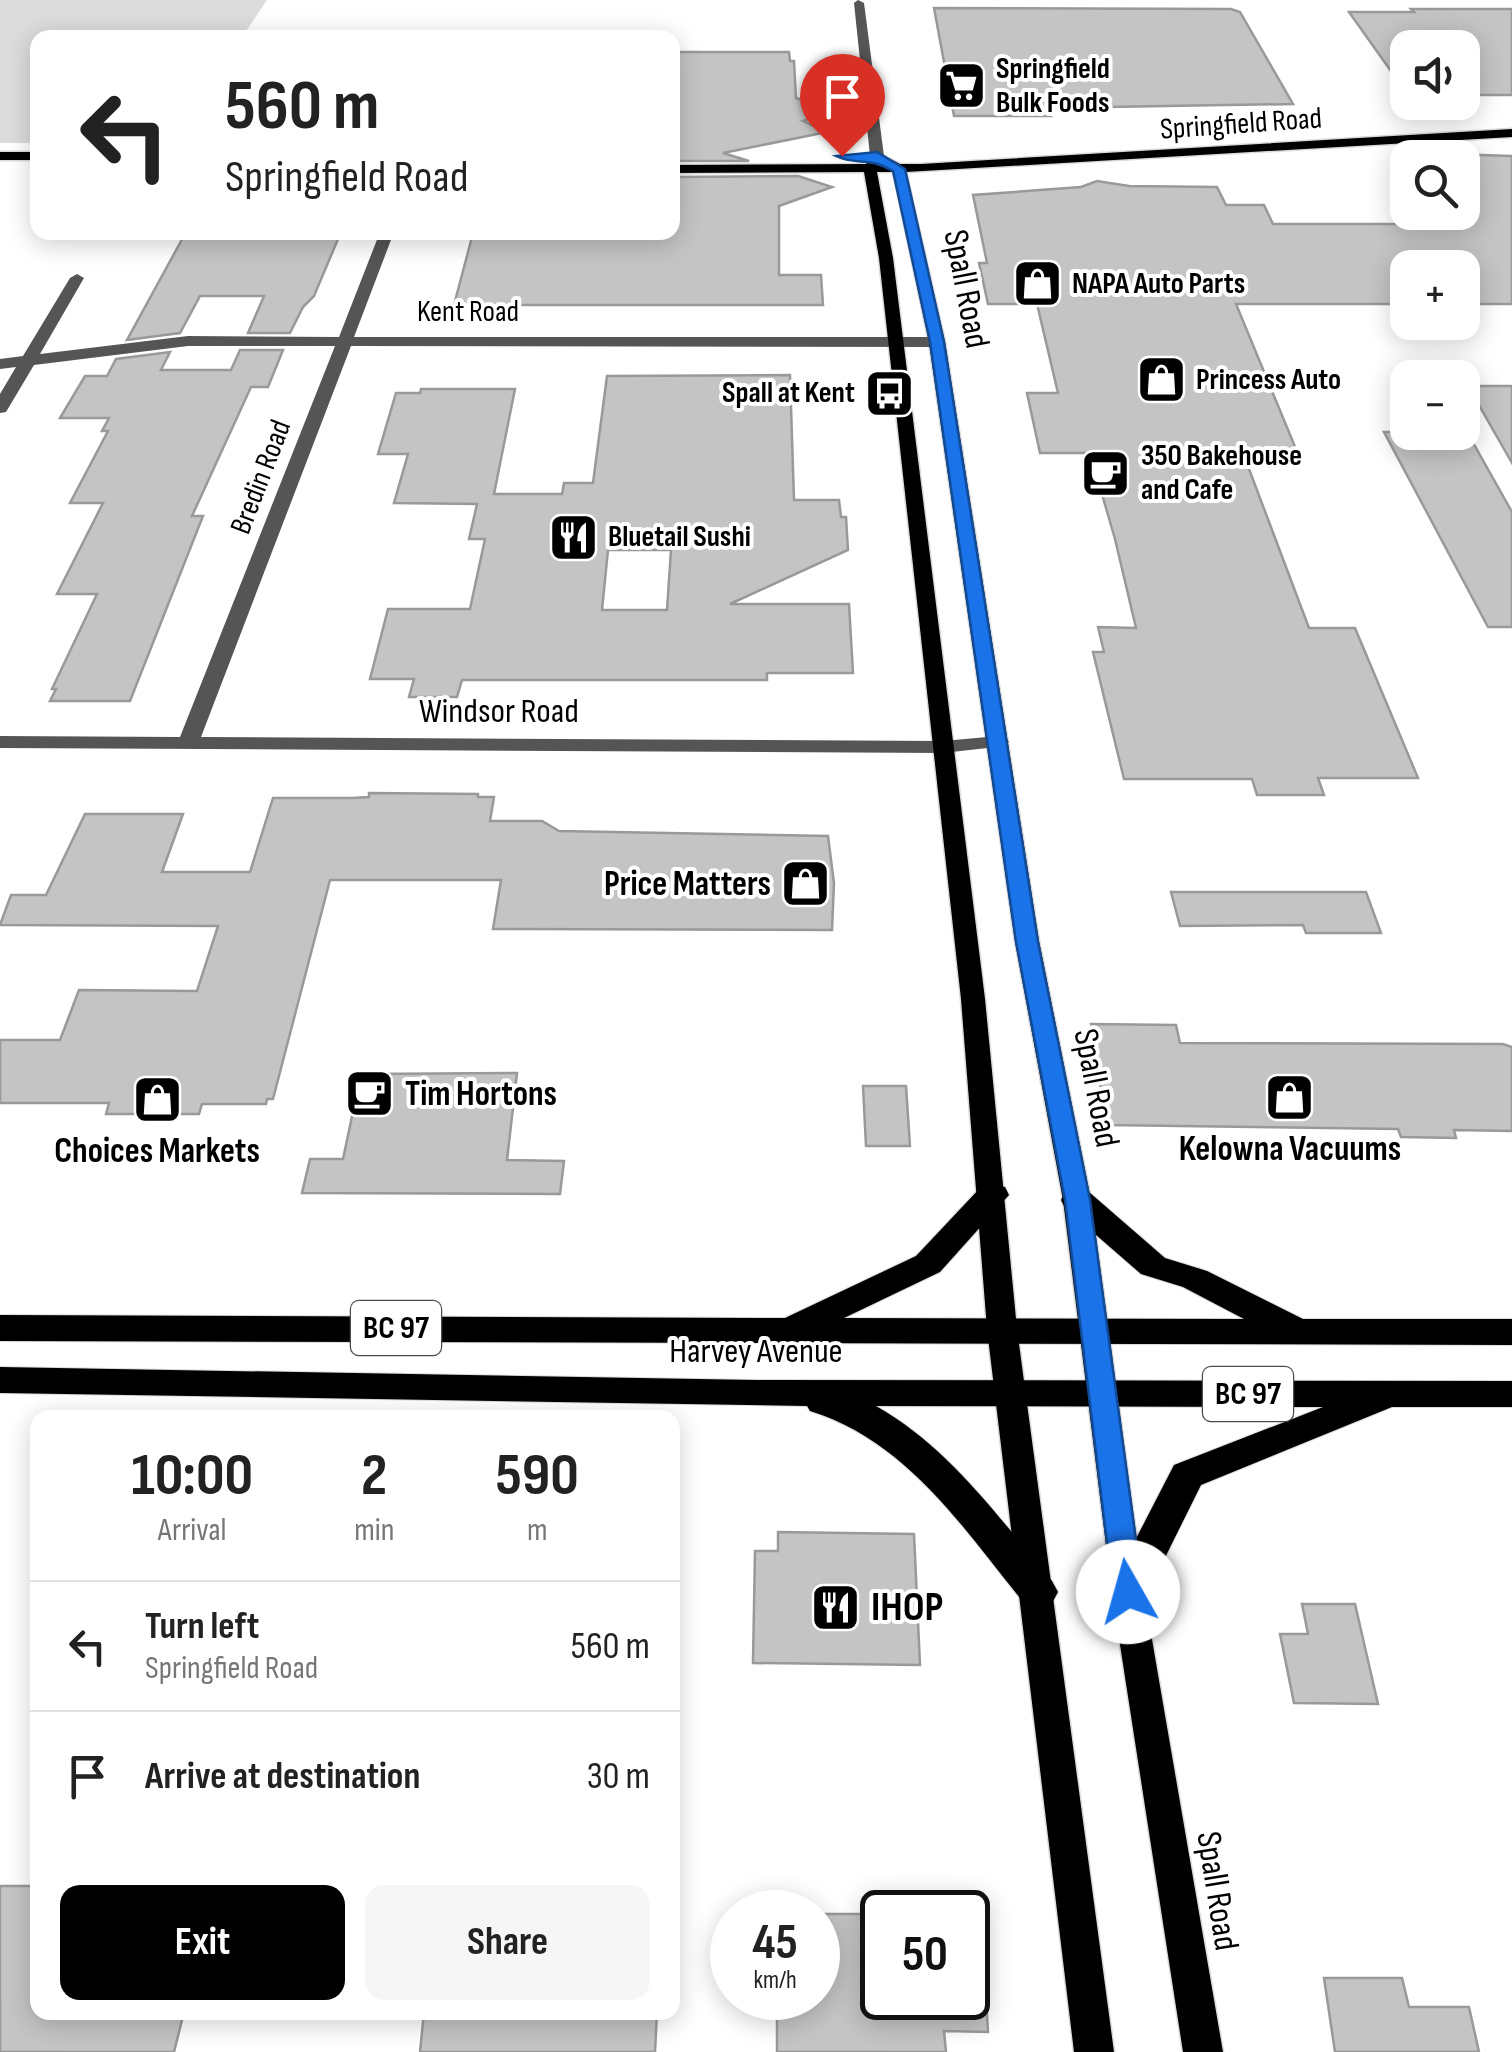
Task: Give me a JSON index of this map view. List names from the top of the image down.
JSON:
{
  "streets": {
    "highway": ["BC 97", "Harvey Avenue"],
    "main road": ["Springfield Road", "Spall Road"],
    "street": ["Kent Road", "Bredin Road", "Windsor Road"]
  },
  "crossings": [
    ["Springfield Road", "Spall Road"],
    ["Spall Road", "Kent Road"],
    ["Spall Road", "Windsor Road"],
    ["Spall Road", "Harvey Avenue"],
    ["Kent Road", "Bredin Road"],
    ["Bredin Road", "Windsor Road"]
  ],
  "places": {
    "supermarket": ["Springfield Bulk Foods"],
    "shop": [
      "NAPA Auto Parts",
      "Princess Auto",
      "Price Matters",
      "Kelowna Vacuums",
      "Choices Markets"
    ],
    "bus stop": ["Spall at Kent"],
    "cafe": ["350 Bakehouse and Cafe", "Tim Hortons"],
    "restaurant": ["Bluetail Sushi", "IHOP"]
  },
  "page": {
    "map_buttons": ["+", "−"],
    "turn": ["560 m", "Springfield Road"],
    "eta": [
      "10:00",
      "Arrival",
      "2",
      "min",
      "590",
      "m"
    ],
    "list": [
      {
        "name": "Turn left",
        "note": "Springfield Road",
        "value": "560 m"
      },
      {
        "name": "Arrive at destination",
        "value": "30 m"
      }
    ],
    "buttons": ["Exit", "Share"],
    "speed": "45 km/h",
    "limit": "50"
  }
}
